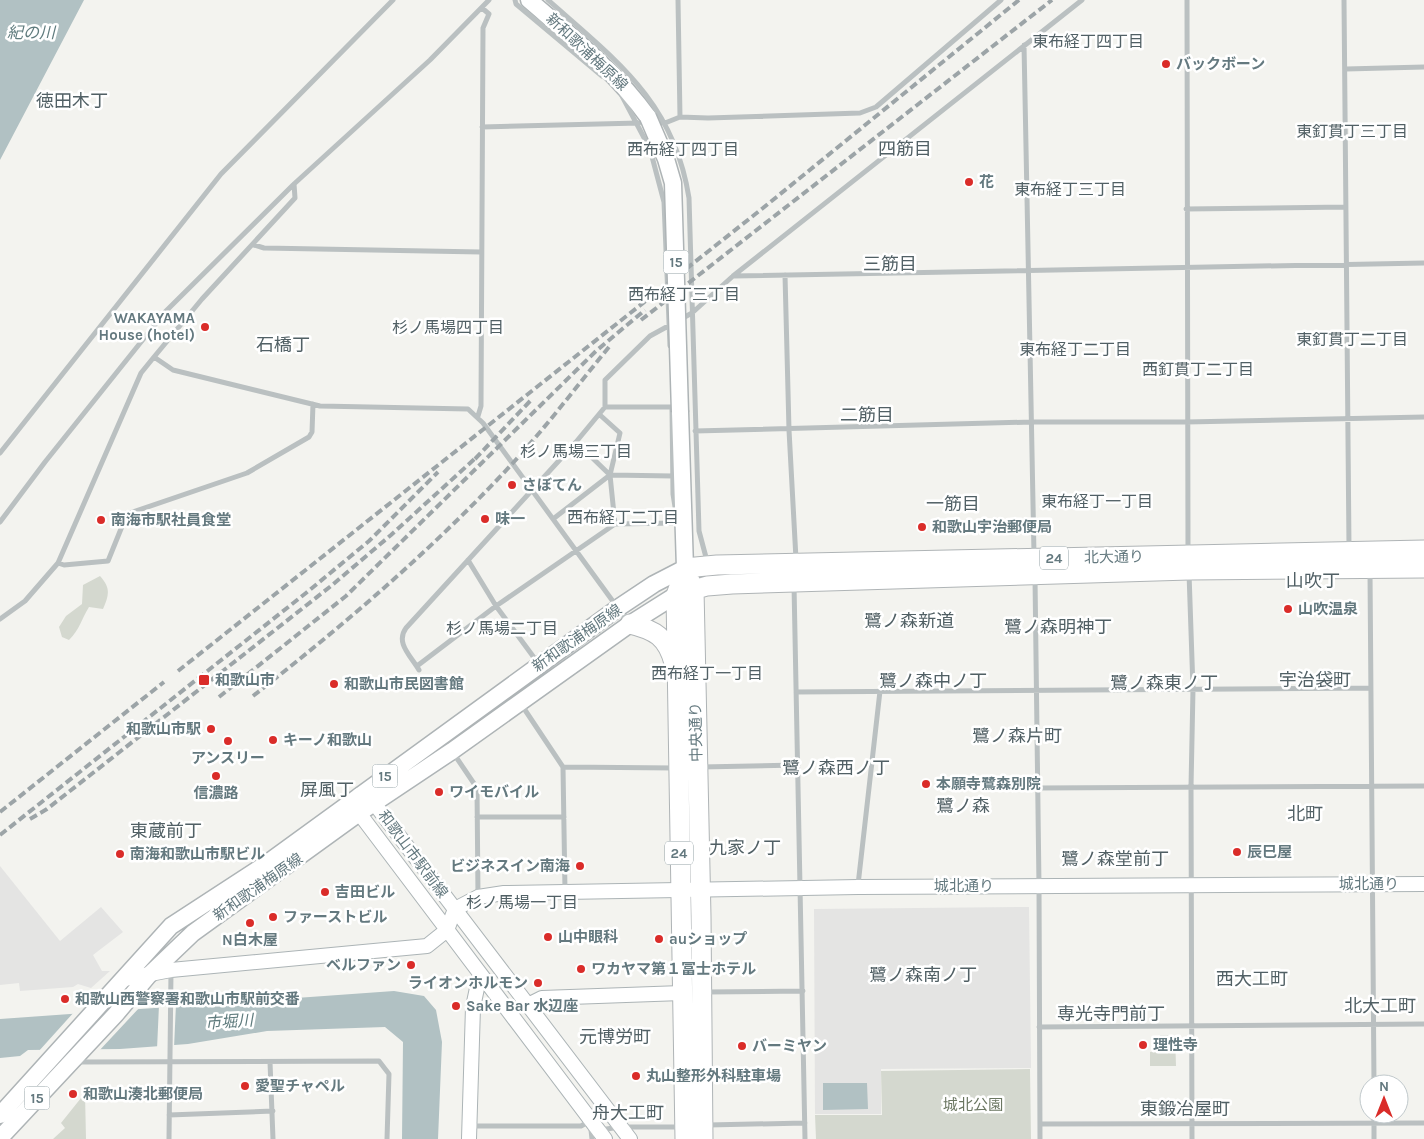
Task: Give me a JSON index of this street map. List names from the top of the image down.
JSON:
{
  "streets": {
    "highway": ["北大通り", "24", "中央通り"],
    "main road": ["新和歌浦梅原線", "15"],
    "street": ["和歌山市駅前線", "城北通り"]
  },
  "crossings": [
    ["新和歌浦梅原線", "北大通り"],
    ["新和歌浦梅原線", "24"],
    ["新和歌浦梅原線", "中央通り"],
    ["新和歌浦梅原線", "和歌山市駅前線"],
    ["北大通り", "中央通り"],
    ["24", "中央通り"],
    ["中央通り", "城北通り"],
    ["和歌山市駅前線", "城北通り"]
  ],
  "districts": [
    "東布経丁四丁目",
    "徳田木丁",
    "東釘貫丁三丁目",
    "西布経丁四丁目",
    "四筋目",
    "東布経丁三丁目",
    "三筋目",
    "西布経丁三丁目",
    "杉ノ馬場四丁目",
    "東釘貫丁二丁目",
    "石橋丁",
    "東布経丁二丁目",
    "西釘貫丁二丁目",
    "二筋目",
    "杉ノ馬場三丁目",
    "東布経丁一丁目",
    "一筋目",
    "西布経丁二丁目",
    "山吹丁",
    "鷺ノ森新道",
    "鷺ノ森明神丁",
    "杉ノ馬場二丁目",
    "西布経丁一丁目",
    "宇治袋町",
    "鷺ノ森中ノ丁",
    "鷺ノ森東ノ丁",
    "鷺ノ森片町",
    "鷺ノ森西ノ丁",
    "屏風丁",
    "鷺ノ森",
    "北町",
    "東蔵前丁",
    "九家ノ丁",
    "鷺ノ森堂前丁",
    "杉ノ馬場一丁目",
    "鷺ノ森南ノ丁",
    "西大工町",
    "北大工町",
    "専光寺門前丁",
    "元博労町",
    "東鍛冶屋町",
    "舟大工町"
  ],
  "water": ["紀の川", "市堀川"],
  "parks": ["城北公園"],
  "places": {
    "other": [
      "バックボーン",
      "花",
      "WAKAYAMA House (hotel)",
      "さぼてん",
      "味一",
      "南海市駅社員食堂",
      "和歌山宇治郵便局",
      "山吹温泉",
      "和歌山市民図書館",
      "和歌山市駅",
      "キーノ和歌山",
      "アンスリー",
      "信濃路",
      "本願寺鷺森別院",
      "ワイモバイル",
      "辰巳屋",
      "南海和歌山市駅ビル",
      "ビジネスイン南海",
      "吉田ビル",
      "ファーストビル",
      "N白木屋",
      "山中眼科",
      "auショップ",
      "ベルファン",
      "ワカヤマ第１冨士ホテル",
      "ライオンホルモン",
      "和歌山西警察署和歌山市駅前交番",
      "Sake Bar 水辺座",
      "理性寺",
      "バーミヤン",
      "丸山整形外科駐車場",
      "愛聖チャペル",
      "和歌山湊北郵便局"
    ],
    "transit": ["和歌山市"]
  },
  "north": "top"
}
